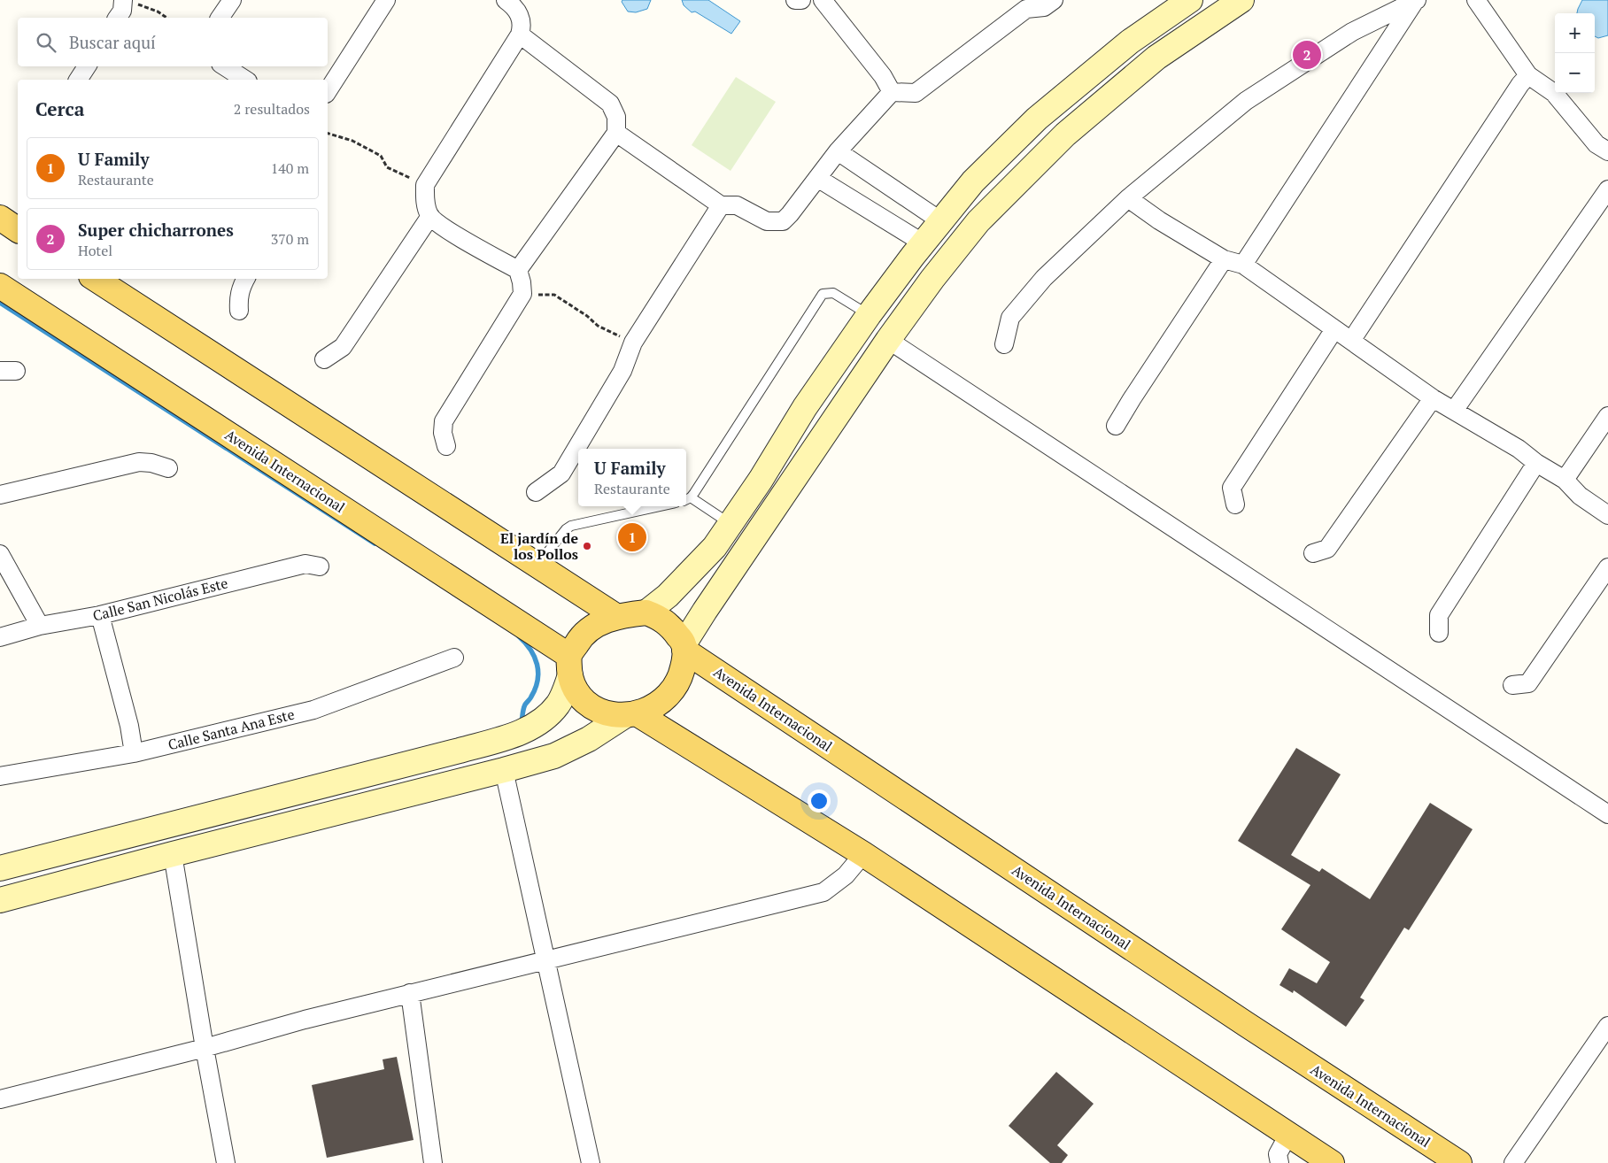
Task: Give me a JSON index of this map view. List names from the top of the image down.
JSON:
{
  "streets": {
    "main road": ["Avenida Internacional"],
    "street": ["Calle San Nicolás Este", "Calle Santa Ana Este"]
  },
  "places": ["El jardín de los Pollos"],
  "page": {
    "map_buttons": ["+", "−"],
    "search": "Buscar aquí",
    "pins": ["2", "1"],
    "heading": ["Cerca", "2 resultados"],
    "list": [
      {
        "mark": "1",
        "name": "U Family",
        "note": "Restaurante",
        "value": "140 m"
      },
      {
        "mark": "2",
        "name": "Super chicharrones",
        "note": "Hotel",
        "value": "370 m"
      }
    ],
    "popup": ["U Family", "Restaurante"]
  }
}
